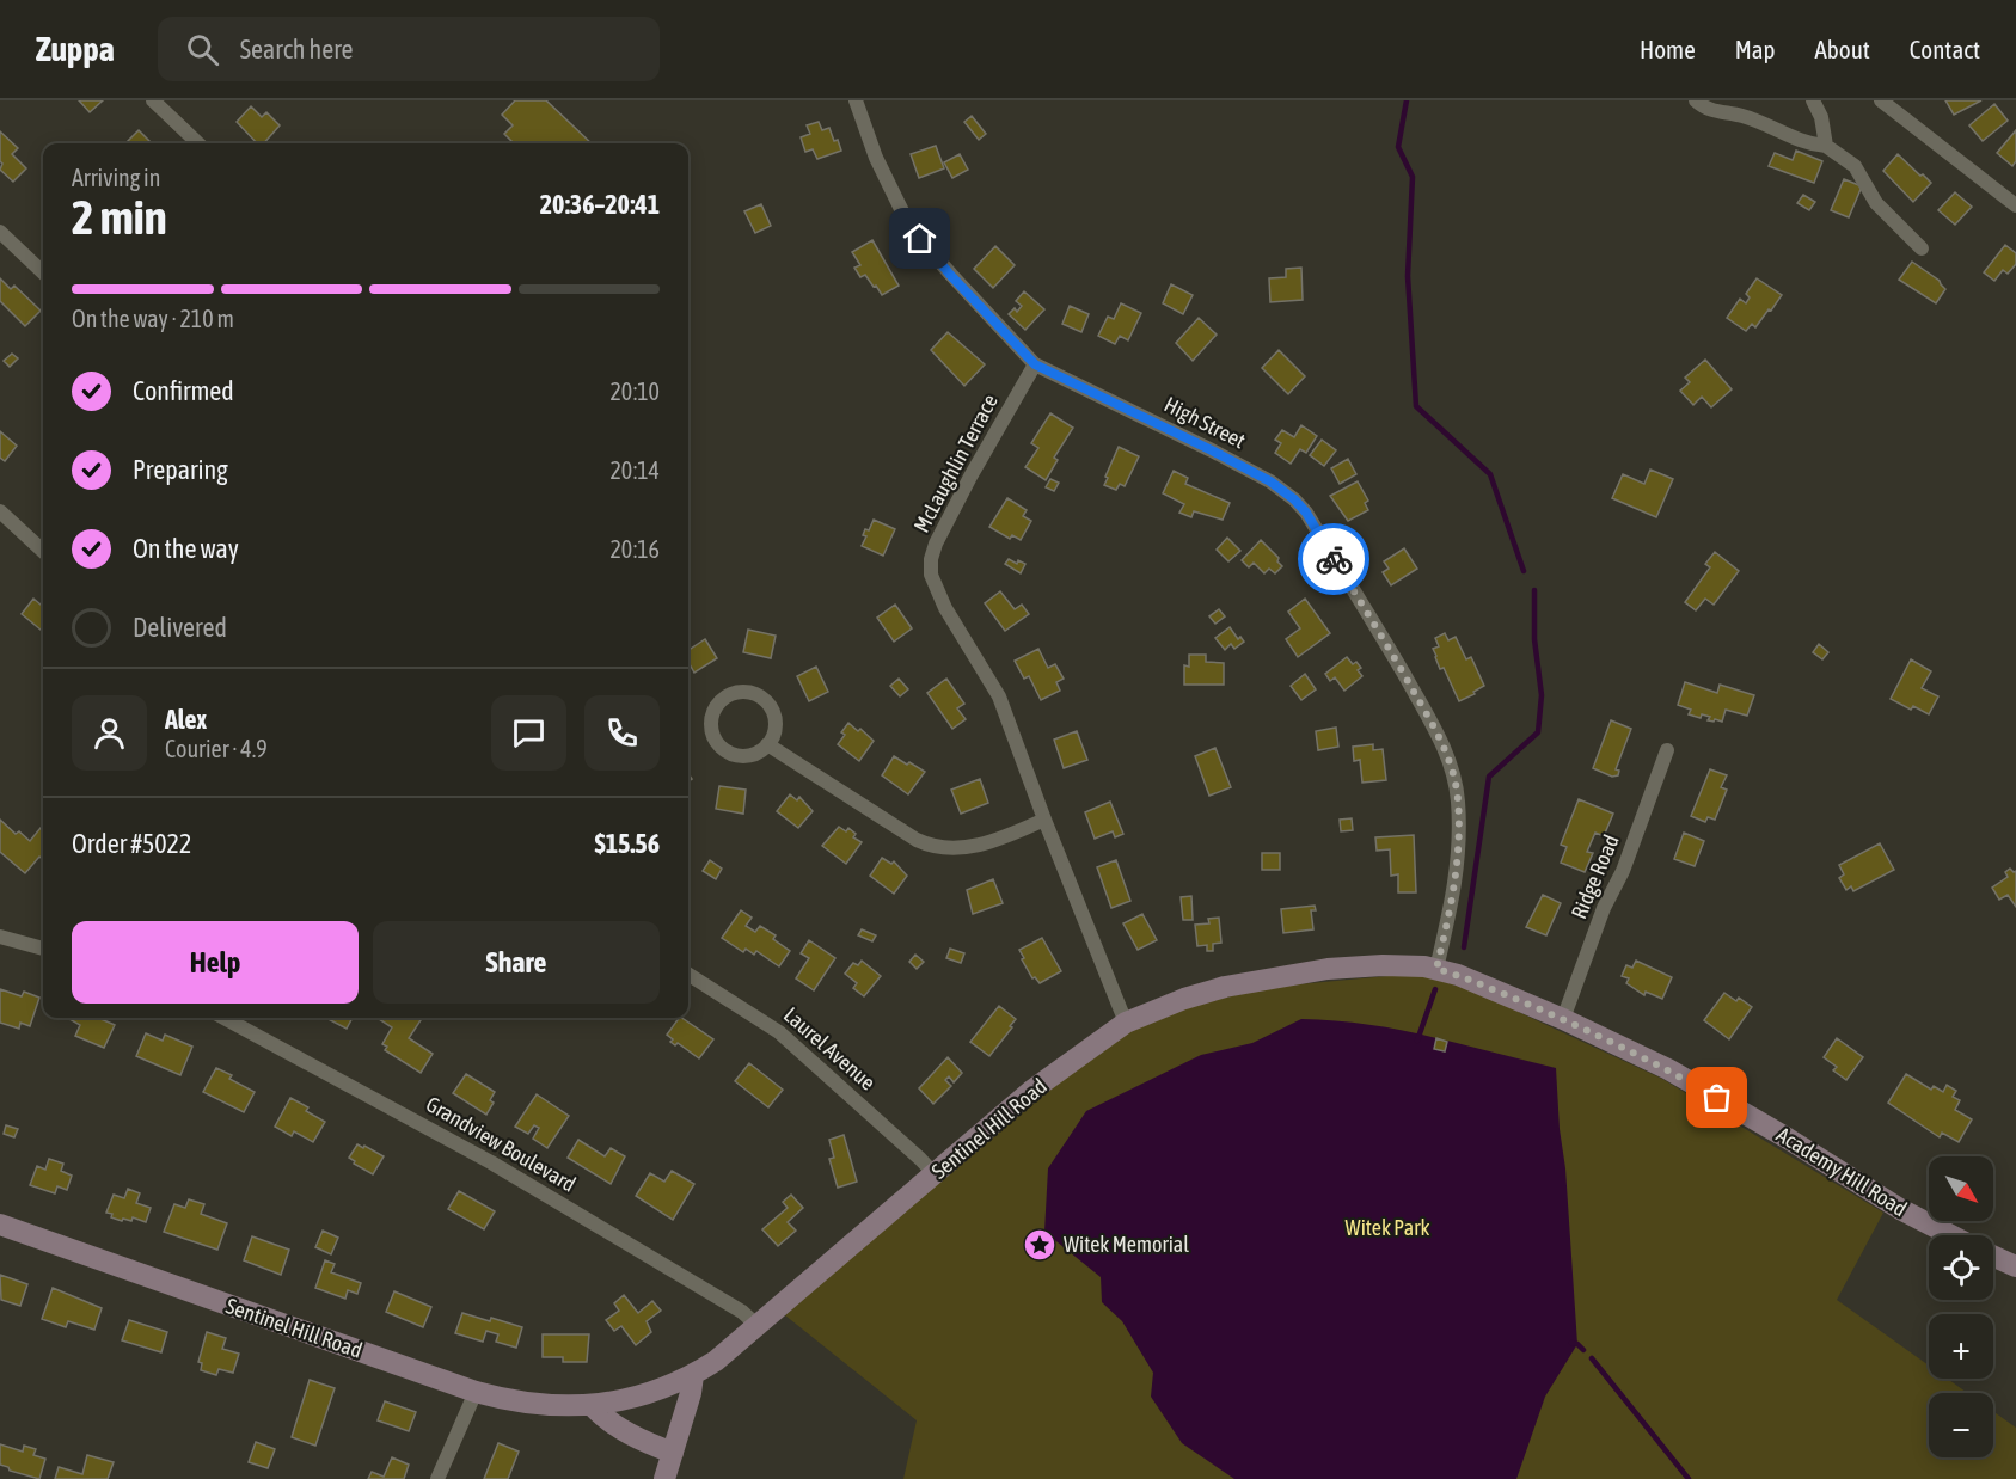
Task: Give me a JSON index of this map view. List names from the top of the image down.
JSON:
{
  "streets": {
    "main road": ["Sentinel Hill Road", "Academy Hill Road"],
    "street": [
      "High Street",
      "McLaughlin Terrace",
      "Ridge Road",
      "Laurel Avenue",
      "Grandview Boulevard"
    ]
  },
  "crossings": [
    ["High Street", "McLaughlin Terrace"],
    ["High Street", "Sentinel Hill Road"],
    ["High Street", "Academy Hill Road"],
    ["McLaughlin Terrace", "Sentinel Hill Road"],
    ["Ridge Road", "Academy Hill Road"],
    ["Laurel Avenue", "Sentinel Hill Road"],
    ["Sentinel Hill Road", "Grandview Boulevard"],
    ["Sentinel Hill Road", "Academy Hill Road"]
  ],
  "parks": ["Witek Park"],
  "places": {
    "place": ["Witek Memorial"]
  },
  "north": "bottom right",
  "page": {
    "header": "Zuppa",
    "search": "Search here",
    "nav": [
      "Home",
      "Map",
      "About",
      "Contact"
    ],
    "heading": ["2 min", "Arriving in", "20:36–20:41"],
    "panel": [
      "Alex",
      "Courier · 4.9",
      "Order #5022",
      "$15.56"
    ],
    "bar": "On the way · 210 m",
    "list": [
      ["Confirmed", "20:10"],
      ["Preparing", "20:14"],
      ["On the way", "20:16"],
      "Delivered"
    ],
    "buttons": ["Help", "Share"],
    "map_buttons": ["+", "−"]
  }
}
